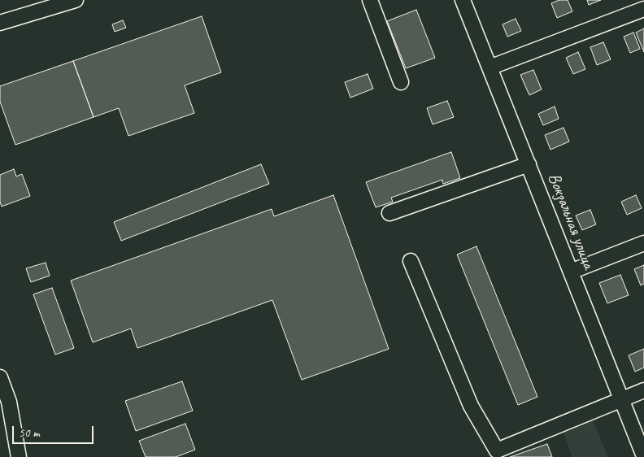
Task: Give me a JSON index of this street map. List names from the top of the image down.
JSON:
{
  "streets": {
    "street": ["Вокзальная улица"]
  },
  "scale_bar": "50 m"
}
